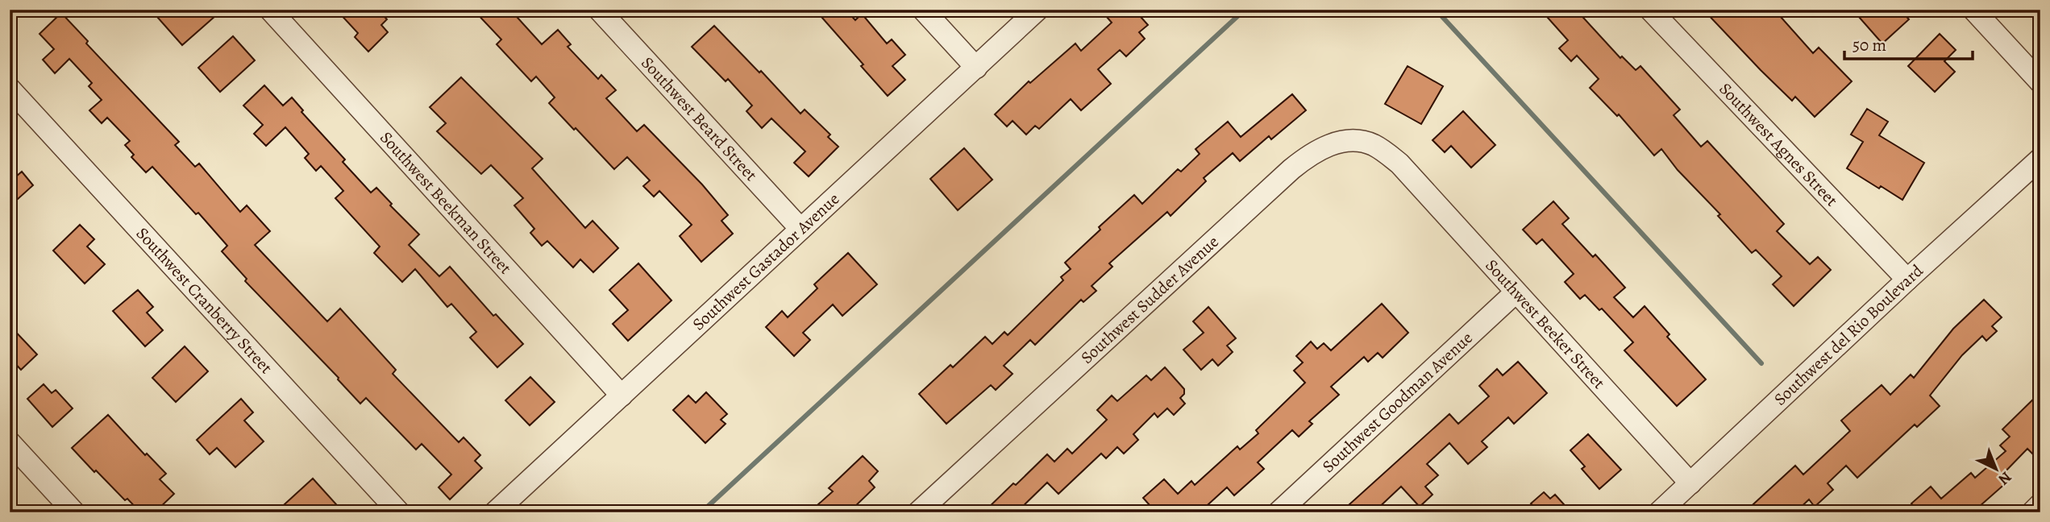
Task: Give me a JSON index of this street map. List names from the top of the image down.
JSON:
{
  "streets": {
    "street": [
      "Southwest Beard Street",
      "Southwest Agnes Street",
      "Southwest Beekman Street",
      "Southwest Gastador Avenue",
      "Southwest Sudder Avenue",
      "Southwest Cranberry Street",
      "Southwest Beeker Street",
      "Southwest del Rio Boulevard",
      "Southwest Goodman Avenue"
    ]
  },
  "crossings": [
    ["Southwest Beard Street", "Southwest Gastador Avenue"],
    ["Southwest Agnes Street", "Southwest del Rio Boulevard"],
    ["Southwest Beekman Street", "Southwest Gastador Avenue"],
    ["Southwest Sudder Avenue", "Southwest Beeker Street"],
    ["Southwest Beeker Street", "Southwest del Rio Boulevard"],
    ["Southwest Beeker Street", "Southwest Goodman Avenue"]
  ],
  "scale_bar": "50 m",
  "north": "bottom right"
}
